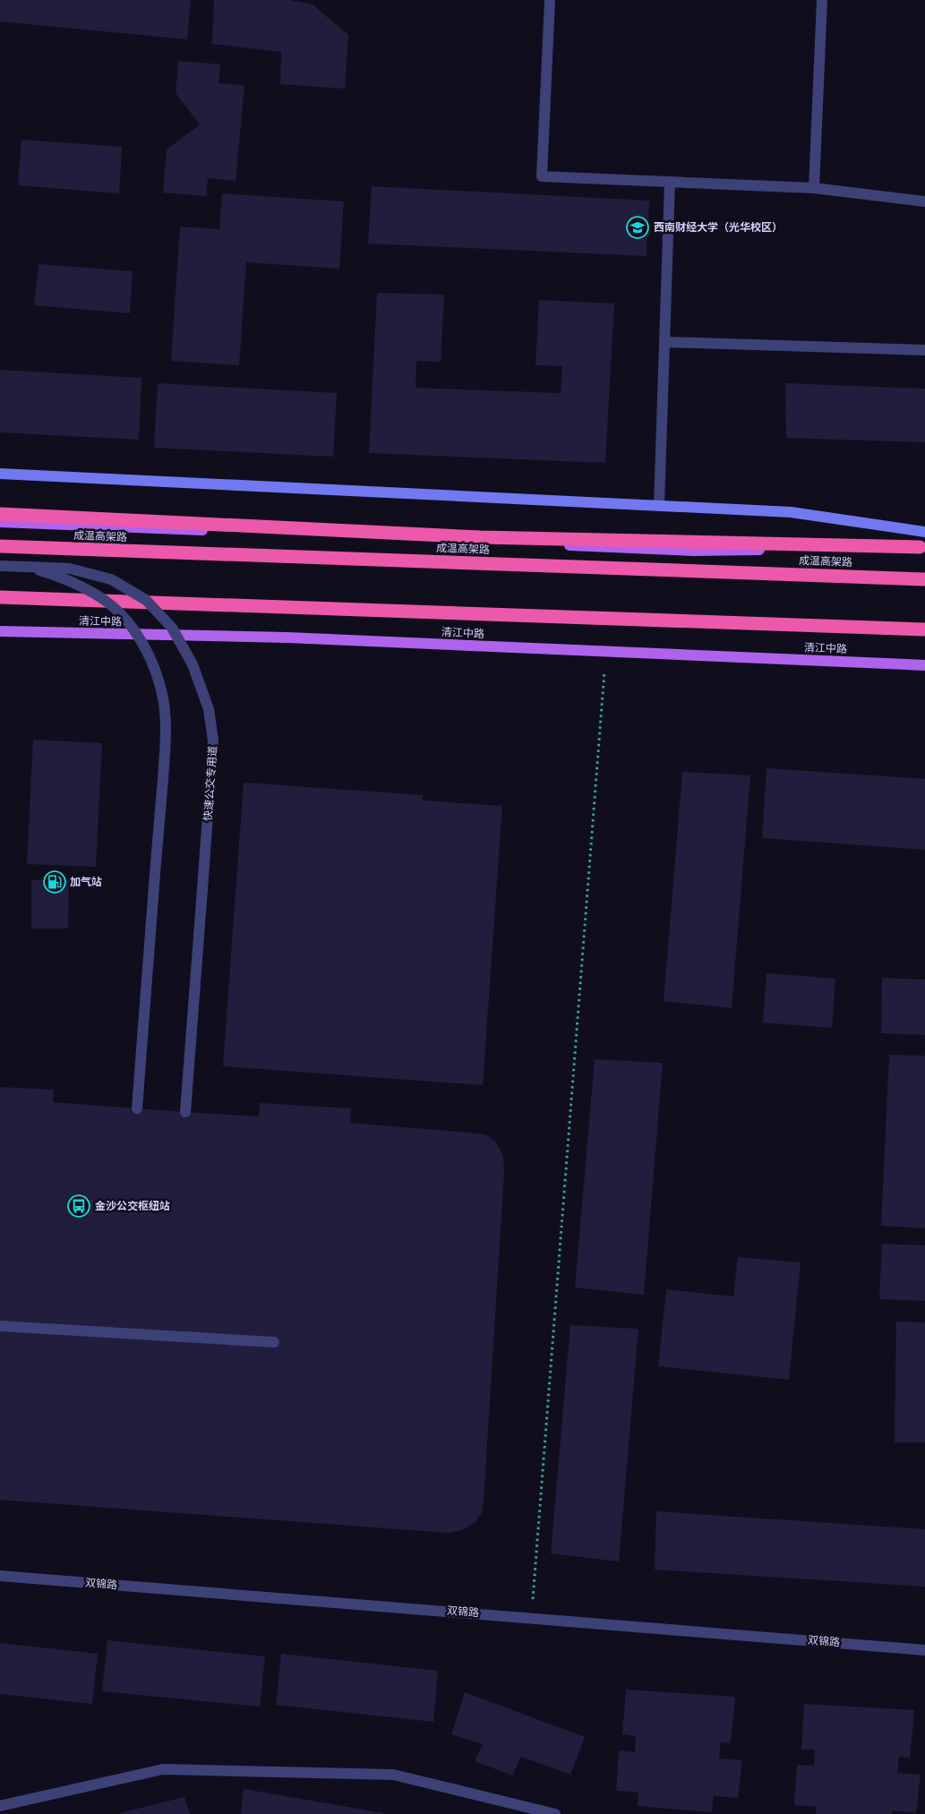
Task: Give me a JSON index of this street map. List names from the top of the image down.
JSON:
{
  "streets": {
    "highway": ["成温高架路"],
    "main road": ["清江中路"],
    "street": ["快速公交专用道", "双锦路"]
  },
  "places": {
    "school or university": ["西南财经大学（光华校区）"],
    "fuel station": ["加气站"],
    "bus stop": ["金沙公交枢纽站"]
  }
}
